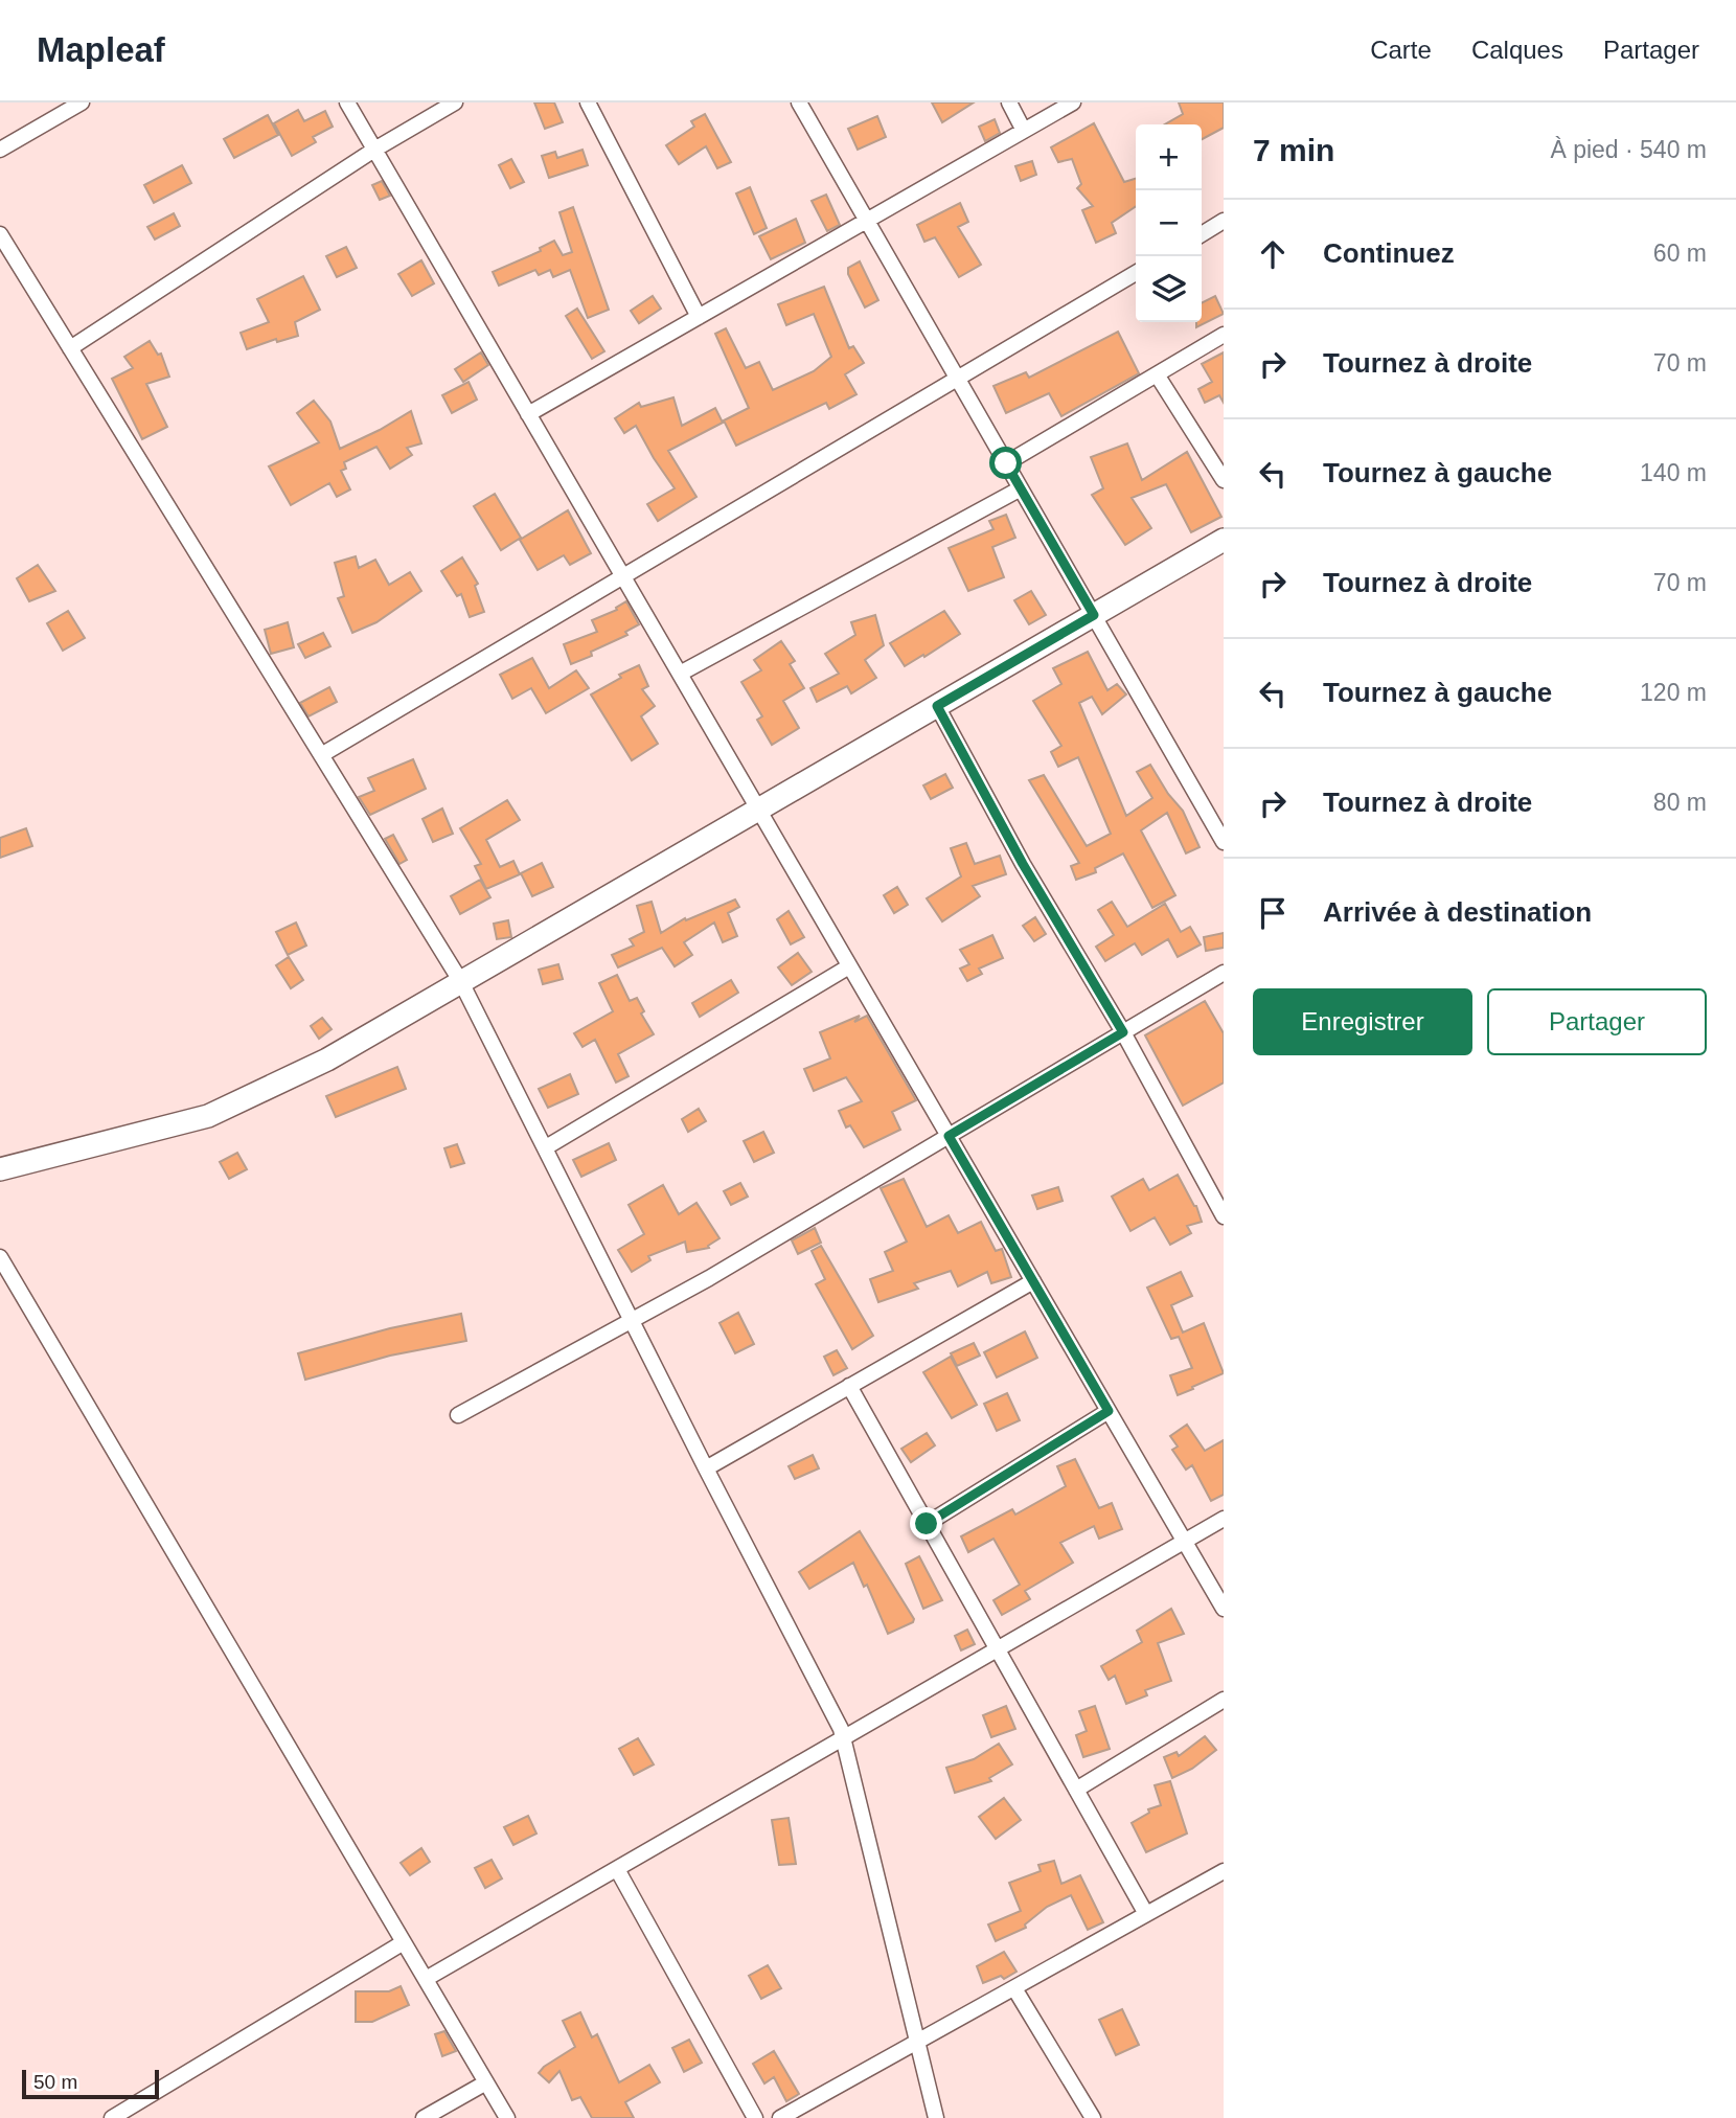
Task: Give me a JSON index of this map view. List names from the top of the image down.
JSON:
{
  "scale_bar": "50 m",
  "page": {
    "header": "Mapleaf",
    "nav": ["Carte", "Calques", "Partager"],
    "heading": ["7 min", "À pied · 540 m"],
    "map_buttons": ["+", "−"],
    "list": [
      ["Continuez", "60 m"],
      ["Tournez à droite", "70 m"],
      ["Tournez à gauche", "140 m"],
      ["Tournez à droite", "70 m"],
      ["Tournez à gauche", "120 m"],
      ["Tournez à droite", "80 m"],
      "Arrivée à destination"
    ],
    "buttons": ["Enregistrer", "Partager"],
    "scale": "50 m"
  }
}
